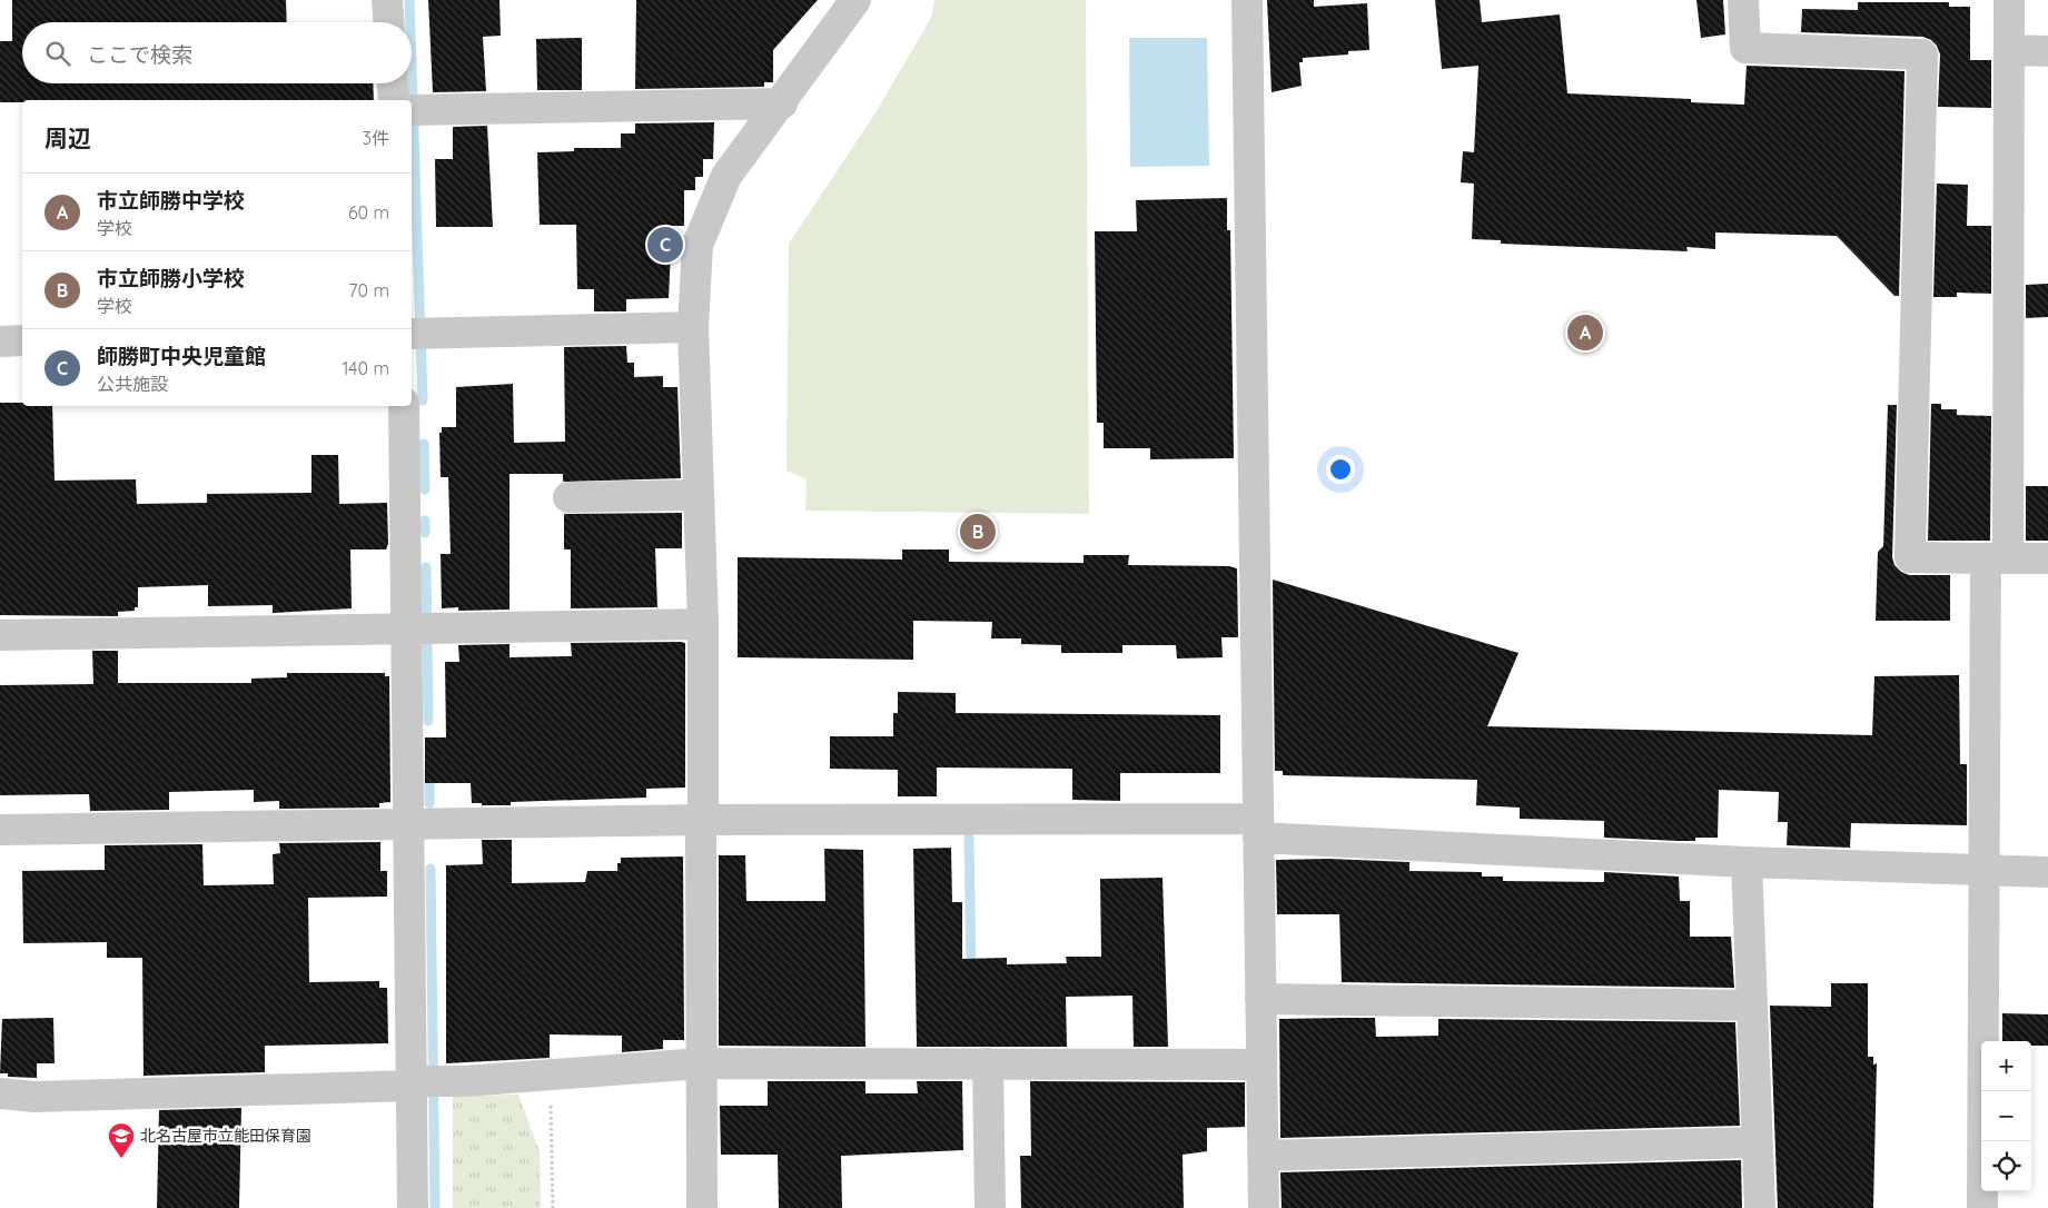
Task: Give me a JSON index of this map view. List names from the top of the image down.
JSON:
{
  "places": {
    "school or university": ["北名古屋市立能田保育園"]
  },
  "page": {
    "search": "ここで検索",
    "heading": ["周辺", "3件"],
    "list": [
      {
        "mark": "A",
        "name": "市立師勝中学校",
        "note": "学校",
        "value": "60 m"
      },
      {
        "mark": "B",
        "name": "市立師勝小学校",
        "note": "学校",
        "value": "70 m"
      },
      {
        "mark": "C",
        "name": "師勝町中央児童館",
        "note": "公共施設",
        "value": "140 m"
      }
    ],
    "pins": ["C", "A", "B"],
    "map_buttons": ["+", "−"]
  }
}
